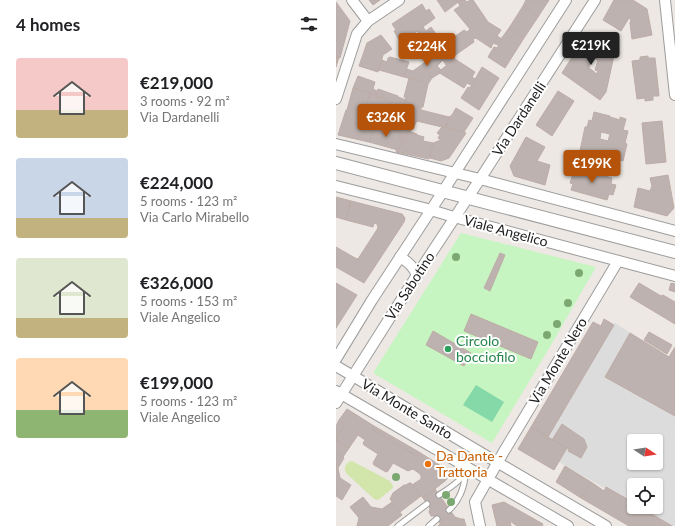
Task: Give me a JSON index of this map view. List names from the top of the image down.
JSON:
{
  "streets": {
    "street": [
      "Via Dardanelli",
      "Viale Angelico",
      "Via Sabotino",
      "Via Monte Nero",
      "Via Monte Santo"
    ]
  },
  "crossings": [
    ["Via Dardanelli", "Viale Angelico"],
    ["Via Dardanelli", "Via Sabotino"],
    ["Viale Angelico", "Via Sabotino"],
    ["Viale Angelico", "Via Monte Nero"],
    ["Via Sabotino", "Via Monte Santo"],
    ["Via Monte Nero", "Via Monte Santo"]
  ],
  "places": ["Circolo bocciofilo", "Da Dante - Trattoria"],
  "north": "right",
  "page": {
    "heading": "4 homes",
    "price": [
      "€219K",
      "€224K",
      "€326K",
      "€199K"
    ],
    "list": [
      {
        "name": "€219,000",
        "note": "3 rooms · 92 m² · Via Dardanelli"
      },
      {
        "name": "€224,000",
        "note": "5 rooms · 123 m² · Via Carlo Mirabello"
      },
      {
        "name": "€326,000",
        "note": "5 rooms · 153 m² · Viale Angelico"
      },
      {
        "name": "€199,000",
        "note": "5 rooms · 123 m² · Viale Angelico"
      }
    ]
  }
}
